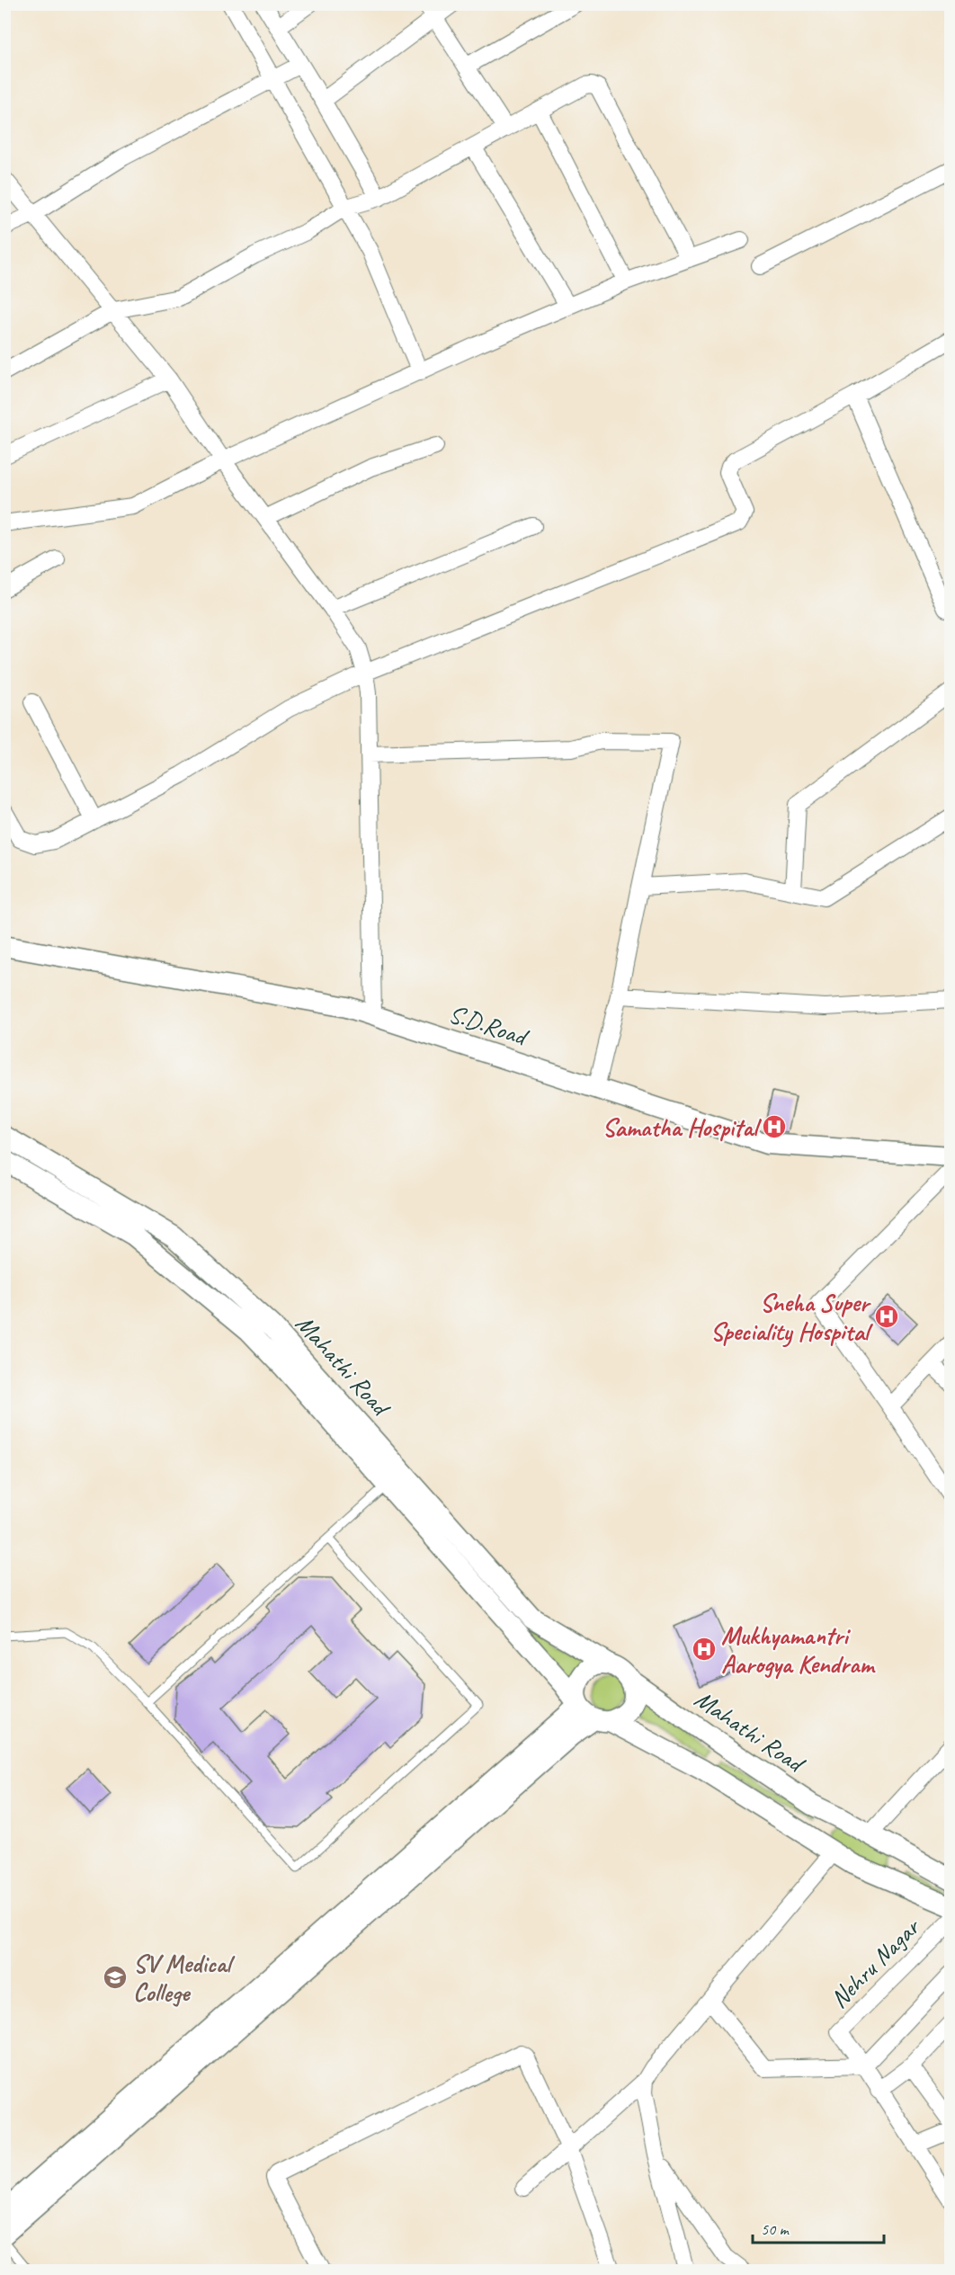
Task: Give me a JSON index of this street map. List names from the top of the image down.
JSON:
{
  "streets": {
    "street": ["S.D.Road", "Mahathi Road", "Nehru Nagar"]
  },
  "places": {
    "hospital": ["Samatha Hospital", "Sneha Super Speciality Hospital", "Mukhyamantri Aarogya Kendram"],
    "school or university": ["SV Medical College"]
  },
  "scale_bar": "50 m"
}
